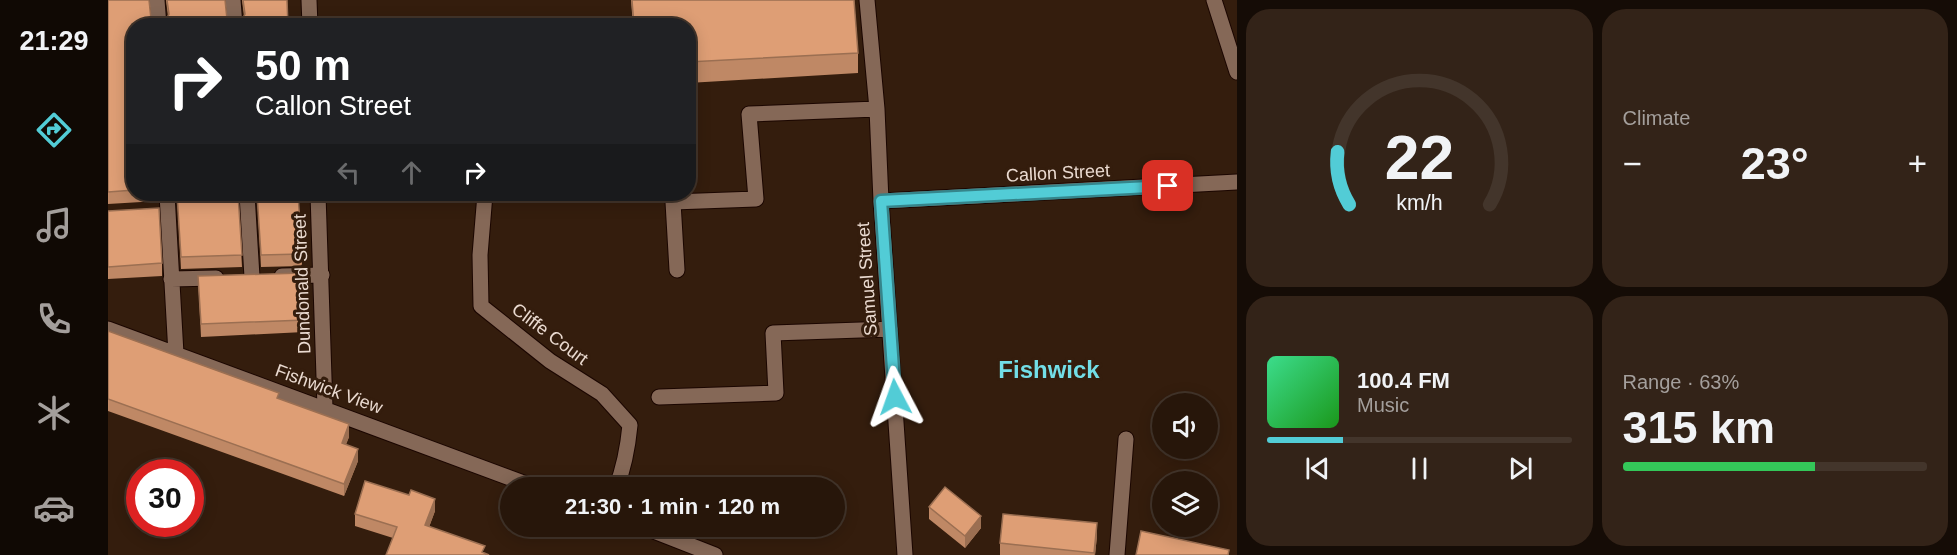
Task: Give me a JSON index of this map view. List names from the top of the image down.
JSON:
{
  "streets": {
    "street": [
      "Callon Street",
      "Samuel Street",
      "Dundonald Street",
      "Cliffe Court",
      "Fishwick View"
    ]
  },
  "crossings": [
    ["Callon Street", "Samuel Street"],
    ["Dundonald Street", "Fishwick View"]
  ],
  "districts": ["Fishwick"],
  "page": {
    "tabs": "21:29",
    "tile": [
      "Climate",
      ["Range · 63%", "315 km"]
    ],
    "turn": ["50 m", "Callon Street"],
    "heat": ["−", "23°", "+"],
    "song": ["100.4 FM", "Music"],
    "limit": "30",
    "trip": "21:30 · 1 min · 120 m",
    "gauge": ["22", "km/h"]
  }
}
